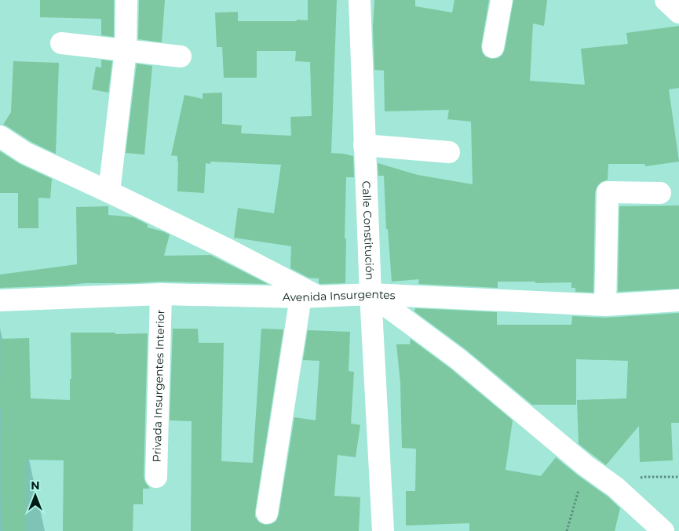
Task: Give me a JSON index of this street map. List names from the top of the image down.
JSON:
{
  "streets": {
    "street": ["Calle Constitución", "Avenida Insurgentes", "Privada Insurgentes Interior"]
  },
  "crossings": [
    ["Calle Constitución", "Avenida Insurgentes"],
    ["Avenida Insurgentes", "Privada Insurgentes Interior"]
  ],
  "north": "top"
}
